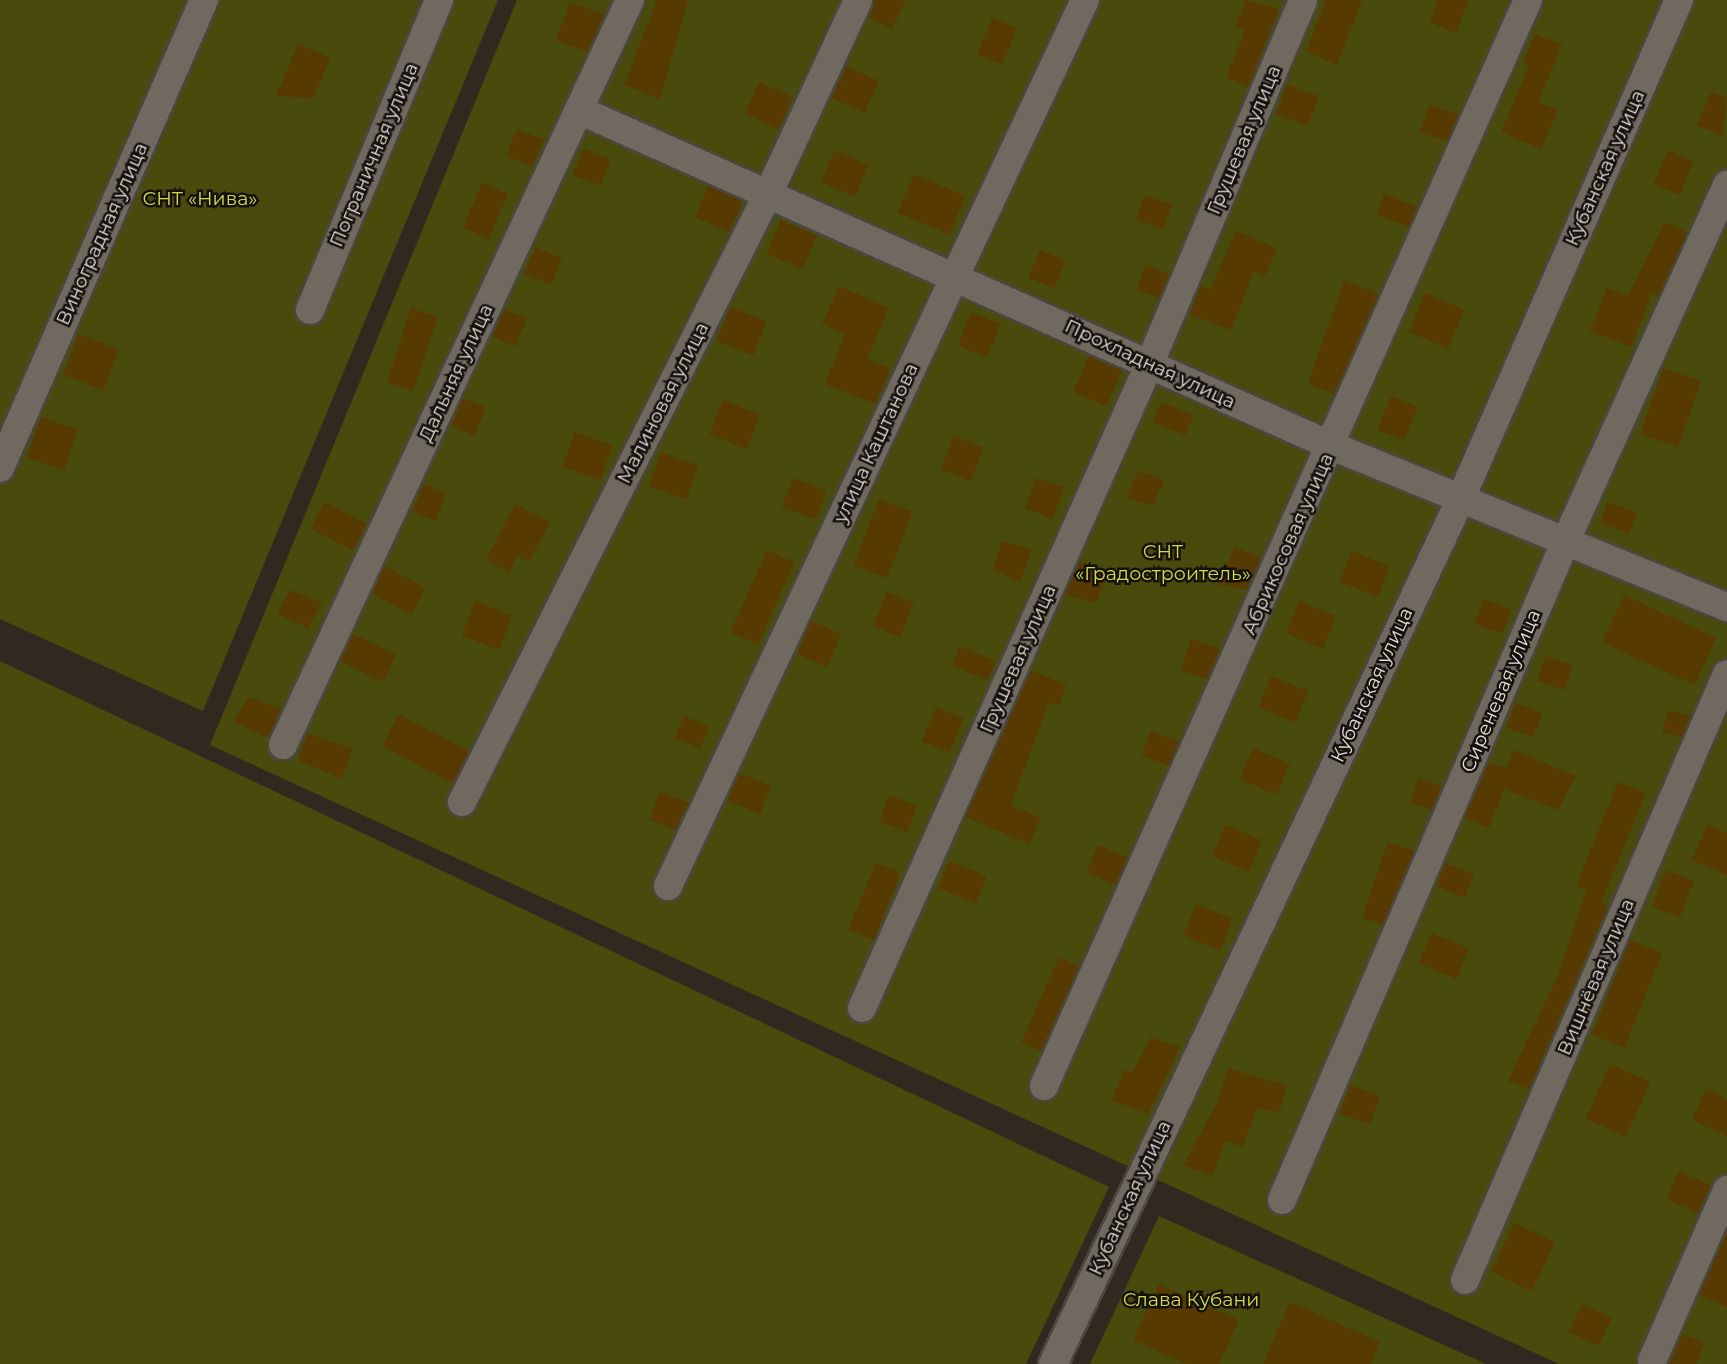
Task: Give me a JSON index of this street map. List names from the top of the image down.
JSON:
{
  "streets": {
    "street": [
      "Грушевая улица",
      "Пограничная улица",
      "Кубанская улица",
      "Виноградная улица",
      "Прохладная улица",
      "Дальняя улица",
      "Малиновая улица",
      "улица Каштанова",
      "Абрикосовая улица",
      "Сиреневая улица",
      "Вишнёвая улица"
    ]
  },
  "crossings": [
    ["Грушевая улица", "Прохладная улица"],
    ["Кубанская улица", "Прохладная улица"],
    ["Прохладная улица", "Дальняя улица"],
    ["Прохладная улица", "Малиновая улица"],
    ["Прохладная улица", "улица Каштанова"],
    ["Прохладная улица", "Абрикосовая улица"],
    ["Прохладная улица", "Сиреневая улица"]
  ],
  "parks": ["СНТ «Нива»", "СНТ «Градостроитель»", "Слава Кубани"]
}
